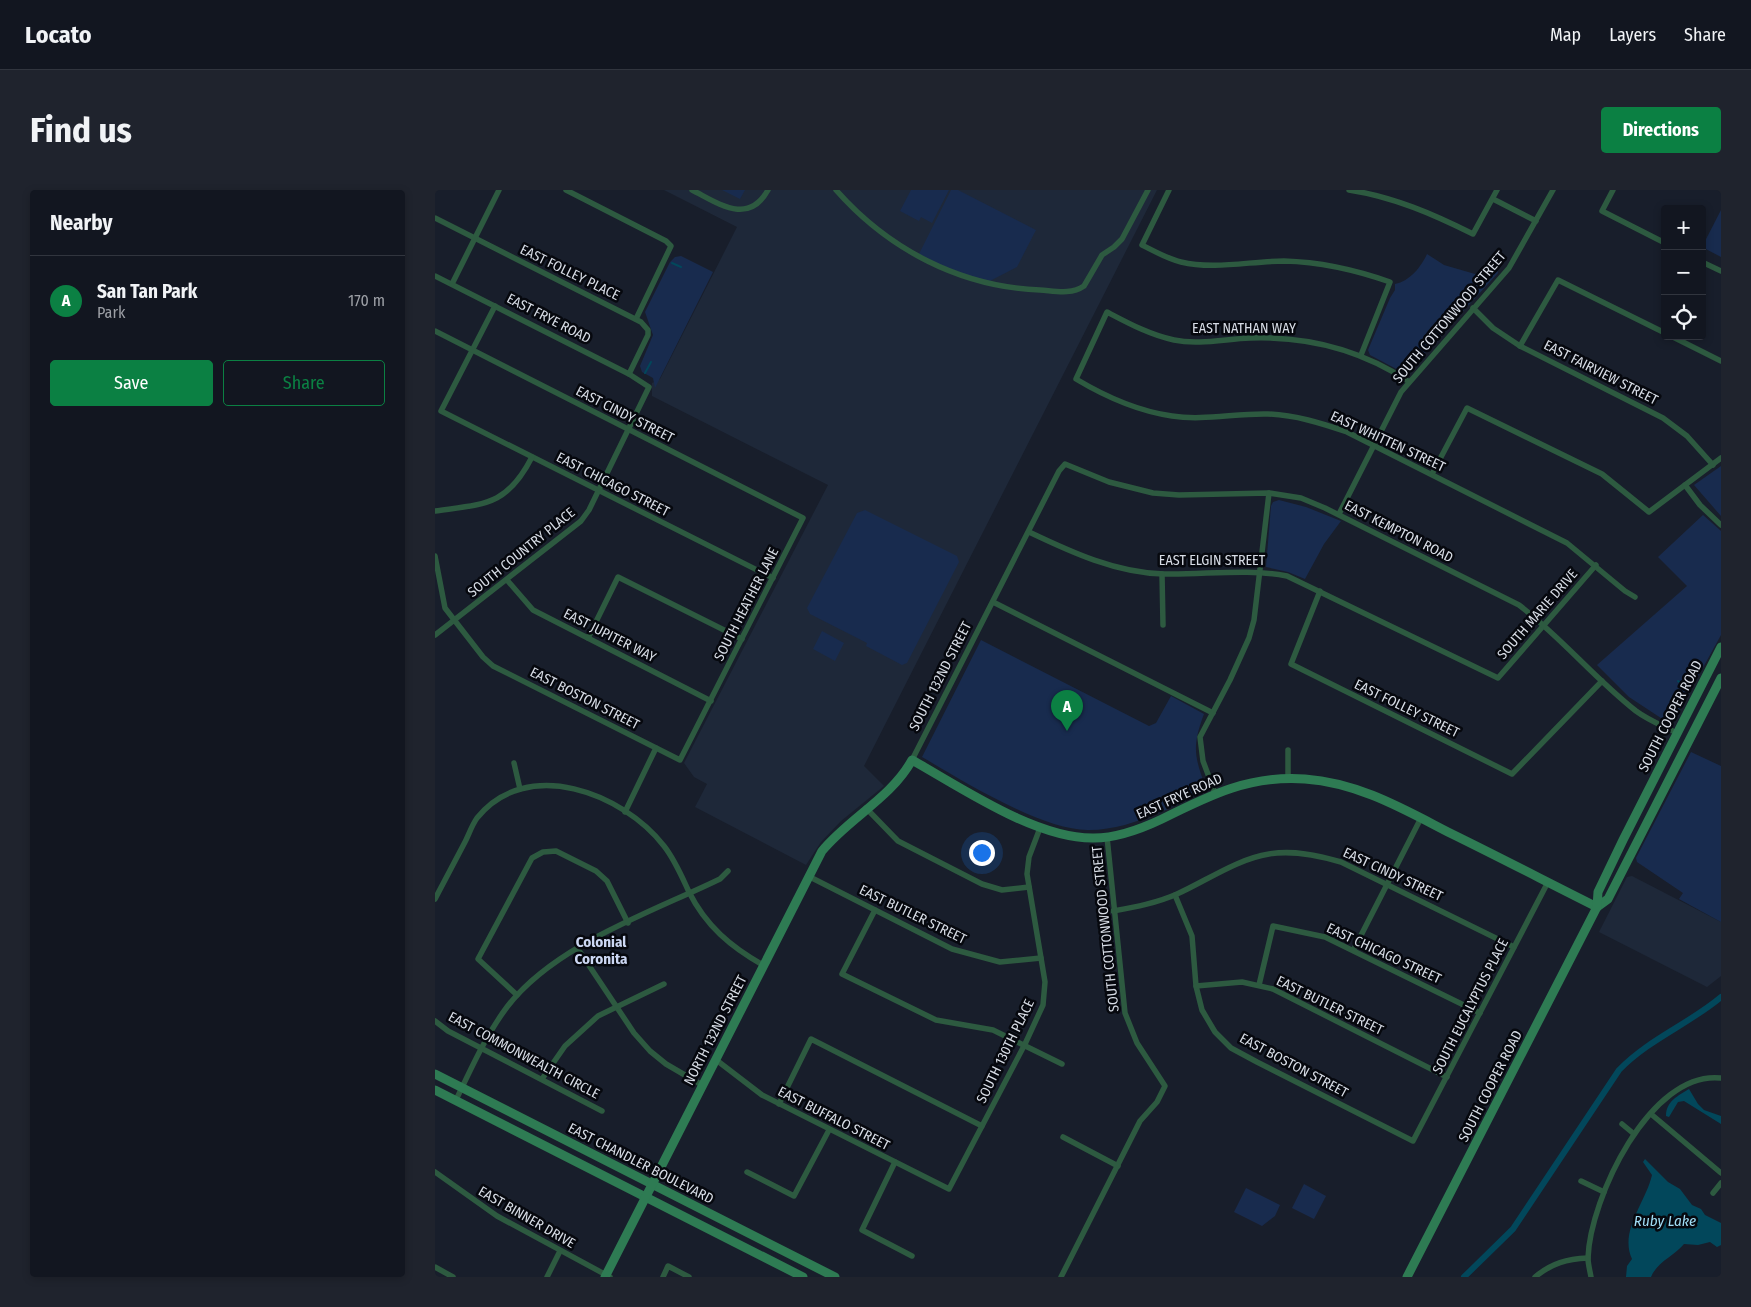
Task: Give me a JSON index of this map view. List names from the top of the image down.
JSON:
{
  "streets": {
    "main road": [
      "EAST FRYE ROAD",
      "SOUTH 132ND STREET",
      "SOUTH COOPER ROAD",
      "NORTH 132ND STREET",
      "EAST CHANDLER BOULEVARD"
    ],
    "street": [
      "EAST FOLLEY PLACE",
      "SOUTH COTTONWOOD STREET",
      "EAST NATHAN WAY",
      "EAST FAIRVIEW STREET",
      "EAST CINDY STREET",
      "EAST WHITTEN STREET",
      "EAST CHICAGO STREET",
      "EAST KEMPTON ROAD",
      "SOUTH COUNTRY PLACE",
      "EAST ELGIN STREET",
      "SOUTH HEATHER LANE",
      "SOUTH MARIE DRIVE",
      "EAST JUPITER WAY",
      "EAST BOSTON STREET",
      "EAST FOLLEY STREET",
      "EAST BUTLER STREET",
      "SOUTH EUCALYPTUS PLACE",
      "SOUTH 130TH PLACE",
      "EAST COMMONWEALTH CIRCLE",
      "EAST BUFFALO STREET",
      "EAST BINNER DRIVE"
    ]
  },
  "crossings": [
    ["SOUTH COTTONWOOD STREET", "EAST FRYE ROAD"],
    ["SOUTH COTTONWOOD STREET", "EAST NATHAN WAY"],
    ["SOUTH COTTONWOOD STREET", "EAST FAIRVIEW STREET"],
    ["SOUTH COTTONWOOD STREET", "EAST CINDY STREET"],
    ["SOUTH COTTONWOOD STREET", "EAST WHITTEN STREET"],
    ["SOUTH COTTONWOOD STREET", "EAST KEMPTON ROAD"],
    ["EAST FRYE ROAD", "SOUTH COUNTRY PLACE"],
    ["EAST FRYE ROAD", "SOUTH 132ND STREET"],
    ["EAST FRYE ROAD", "SOUTH COOPER ROAD"],
    ["EAST FRYE ROAD", "SOUTH EUCALYPTUS PLACE"],
    ["EAST FRYE ROAD", "SOUTH 130TH PLACE"],
    ["EAST NATHAN WAY", "EAST WHITTEN STREET"],
    ["EAST CINDY STREET", "EAST CHICAGO STREET"],
    ["EAST CINDY STREET", "SOUTH COUNTRY PLACE"],
    ["EAST CINDY STREET", "SOUTH HEATHER LANE"],
    ["EAST CINDY STREET", "EAST BOSTON STREET"],
    ["EAST CINDY STREET", "SOUTH EUCALYPTUS PLACE"],
    ["EAST WHITTEN STREET", "SOUTH MARIE DRIVE"],
    ["EAST CHICAGO STREET", "SOUTH COUNTRY PLACE"],
    ["EAST CHICAGO STREET", "SOUTH HEATHER LANE"],
    ["EAST CHICAGO STREET", "EAST BUTLER STREET"],
    ["EAST CHICAGO STREET", "SOUTH EUCALYPTUS PLACE"],
    ["EAST KEMPTON ROAD", "SOUTH MARIE DRIVE"],
    ["EAST KEMPTON ROAD", "SOUTH 132ND STREET"],
    ["EAST KEMPTON ROAD", "EAST FOLLEY STREET"],
    ["EAST KEMPTON ROAD", "SOUTH COOPER ROAD"],
    ["SOUTH COUNTRY PLACE", "EAST JUPITER WAY"],
    ["SOUTH COUNTRY PLACE", "EAST BOSTON STREET"],
    ["EAST ELGIN STREET", "SOUTH MARIE DRIVE"],
    ["EAST ELGIN STREET", "SOUTH 132ND STREET"],
    ["EAST ELGIN STREET", "EAST FOLLEY STREET"],
    ["SOUTH HEATHER LANE", "EAST JUPITER WAY"],
    ["SOUTH HEATHER LANE", "EAST BOSTON STREET"],
    ["EAST JUPITER WAY", "EAST BOSTON STREET"],
    ["SOUTH 132ND STREET", "EAST BUTLER STREET"],
    ["SOUTH 132ND STREET", "NORTH 132ND STREET"],
    ["EAST BOSTON STREET", "EAST BUTLER STREET"],
    ["EAST BOSTON STREET", "SOUTH EUCALYPTUS PLACE"],
    ["EAST BUTLER STREET", "SOUTH EUCALYPTUS PLACE"],
    ["EAST BUTLER STREET", "NORTH 132ND STREET"],
    ["EAST BUTLER STREET", "SOUTH 130TH PLACE"],
    ["NORTH 132ND STREET", "EAST BUFFALO STREET"],
    ["NORTH 132ND STREET", "EAST CHANDLER BOULEVARD"],
    ["NORTH 132ND STREET", "EAST BINNER DRIVE"],
    ["SOUTH 130TH PLACE", "EAST BUFFALO STREET"]
  ],
  "districts": ["Colonial Coronita"],
  "water": ["Ruby Lake"],
  "page": {
    "header": "Locato",
    "nav": ["Map", "Layers", "Share"],
    "buttons": [
      "Directions",
      ["Save", "Share"]
    ],
    "title": "Find us",
    "heading": "Nearby",
    "map_buttons": ["+", "−"],
    "list": [
      {
        "mark": "A",
        "name": "San Tan Park",
        "note": "Park",
        "value": "170 m"
      }
    ],
    "pins": "A"
  }
}
